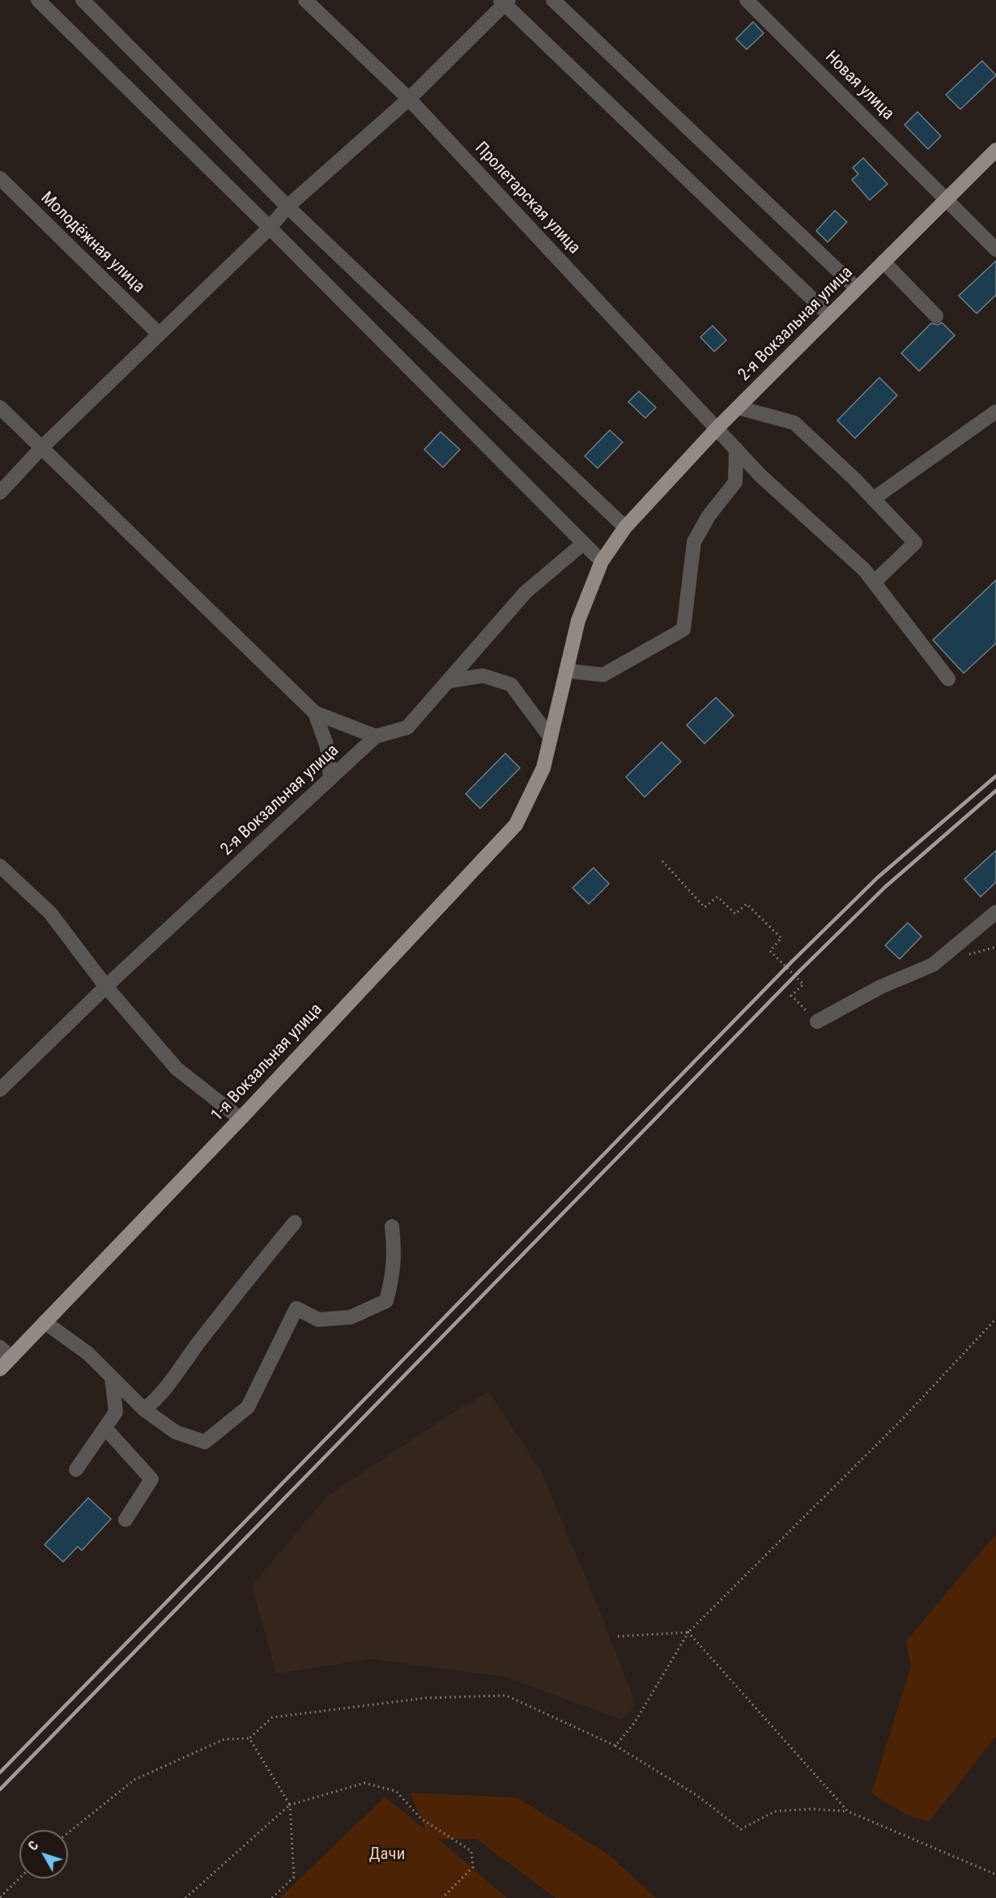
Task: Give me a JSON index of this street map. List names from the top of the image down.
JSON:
{
  "streets": {
    "main road": ["2-я Вокзальная улица", "1-я Вокзальная улица"],
    "street": ["Новая улица", "Пролетарская улица", "Молодёжная улица"]
  },
  "crossings": [
    ["Новая улица", "2-я Вокзальная улица"],
    ["Пролетарская улица", "2-я Вокзальная улица"],
    ["2-я Вокзальная улица", "1-я Вокзальная улица"]
  ],
  "parks": ["Дачи"],
  "north": "top left"
}
